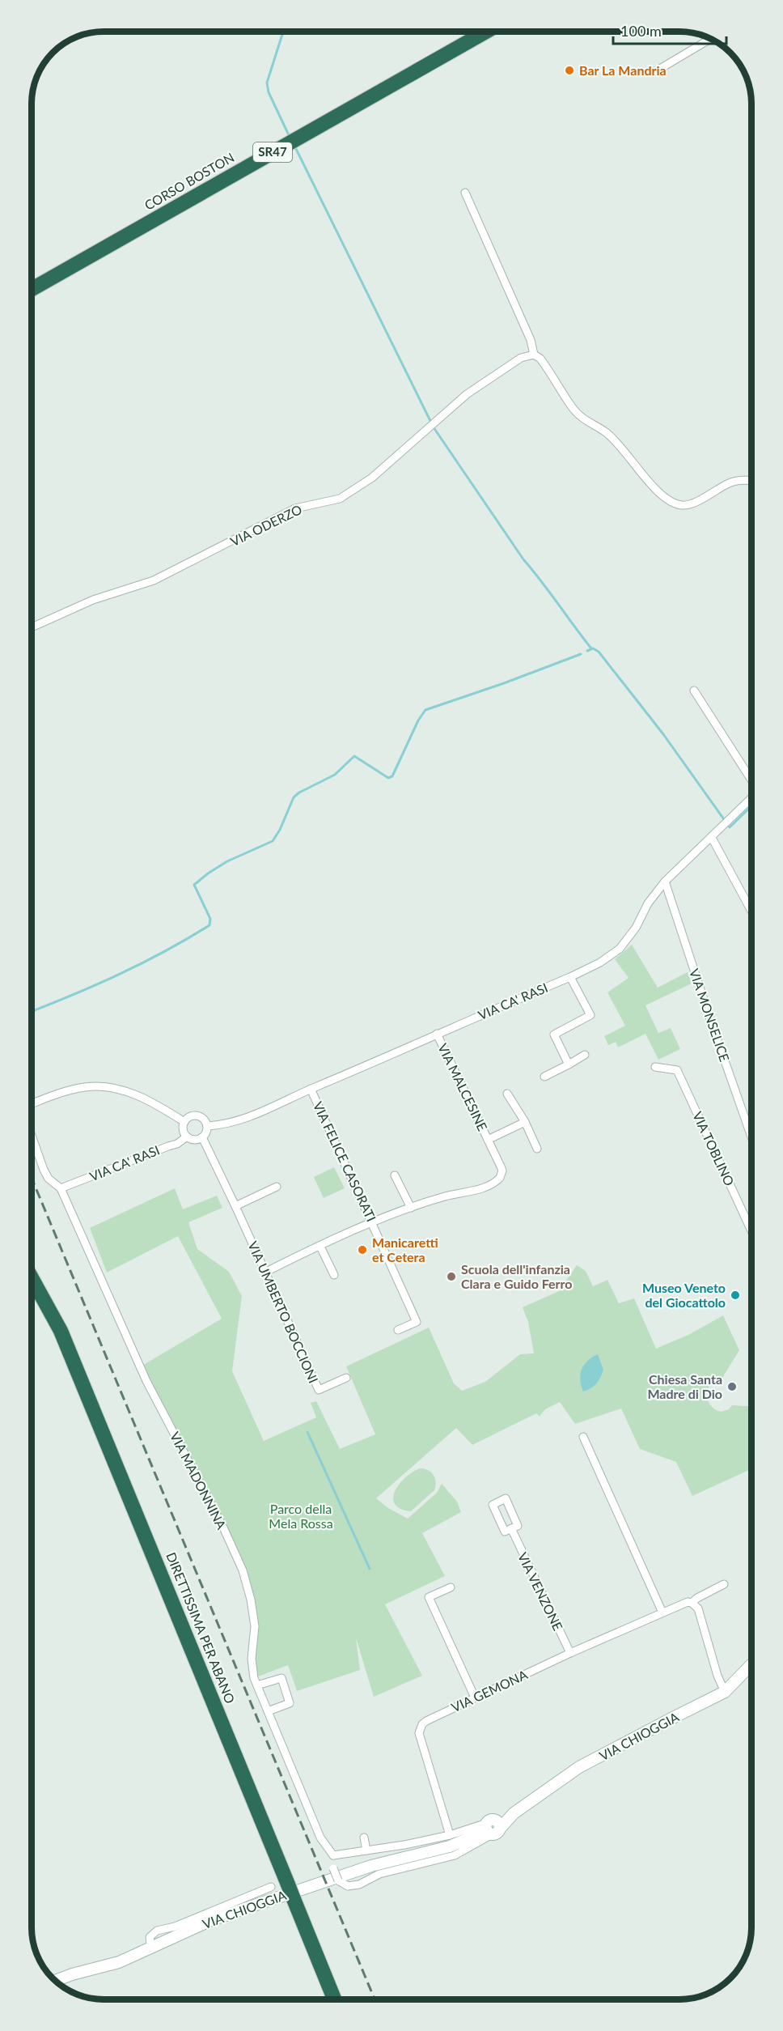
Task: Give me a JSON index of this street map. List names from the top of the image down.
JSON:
{
  "streets": {
    "highway": ["SR47", "CORSO BOSTON", "DIRETTISSIMA PER ABANO"],
    "street": [
      "VIA ODERZO",
      "VIA CA' RASI",
      "VIA MONSELICE",
      "VIA MALCESINE",
      "VIA TOBLINO",
      "VIA FELICE CASORATI",
      "VIA UMBERTO BOCCIONI",
      "VIA MADONNINA",
      "VIA VENZONE",
      "VIA GEMONA",
      "VIA CHIOGGIA"
    ]
  },
  "crossings": [
    ["VIA CA' RASI", "VIA MONSELICE"],
    ["VIA CA' RASI", "VIA MALCESINE"],
    ["VIA CA' RASI", "VIA FELICE CASORATI"],
    ["VIA CA' RASI", "VIA UMBERTO BOCCIONI"],
    ["VIA CA' RASI", "VIA MADONNINA"],
    ["VIA MALCESINE", "VIA FELICE CASORATI"],
    ["VIA MALCESINE", "VIA UMBERTO BOCCIONI"],
    ["VIA MADONNINA", "VIA CHIOGGIA"],
    ["VIA VENZONE", "VIA GEMONA"]
  ],
  "parks": ["Parco della Mela Rossa"],
  "places": [
    "Bar La Mandria",
    "Manicaretti et Cetera",
    "Scuola dell'infanzia Clara e Guido Ferro",
    "Museo Veneto del Giocattolo",
    "Chiesa Santa Madre di Dio"
  ],
  "scale_bar": "100 m"
}
